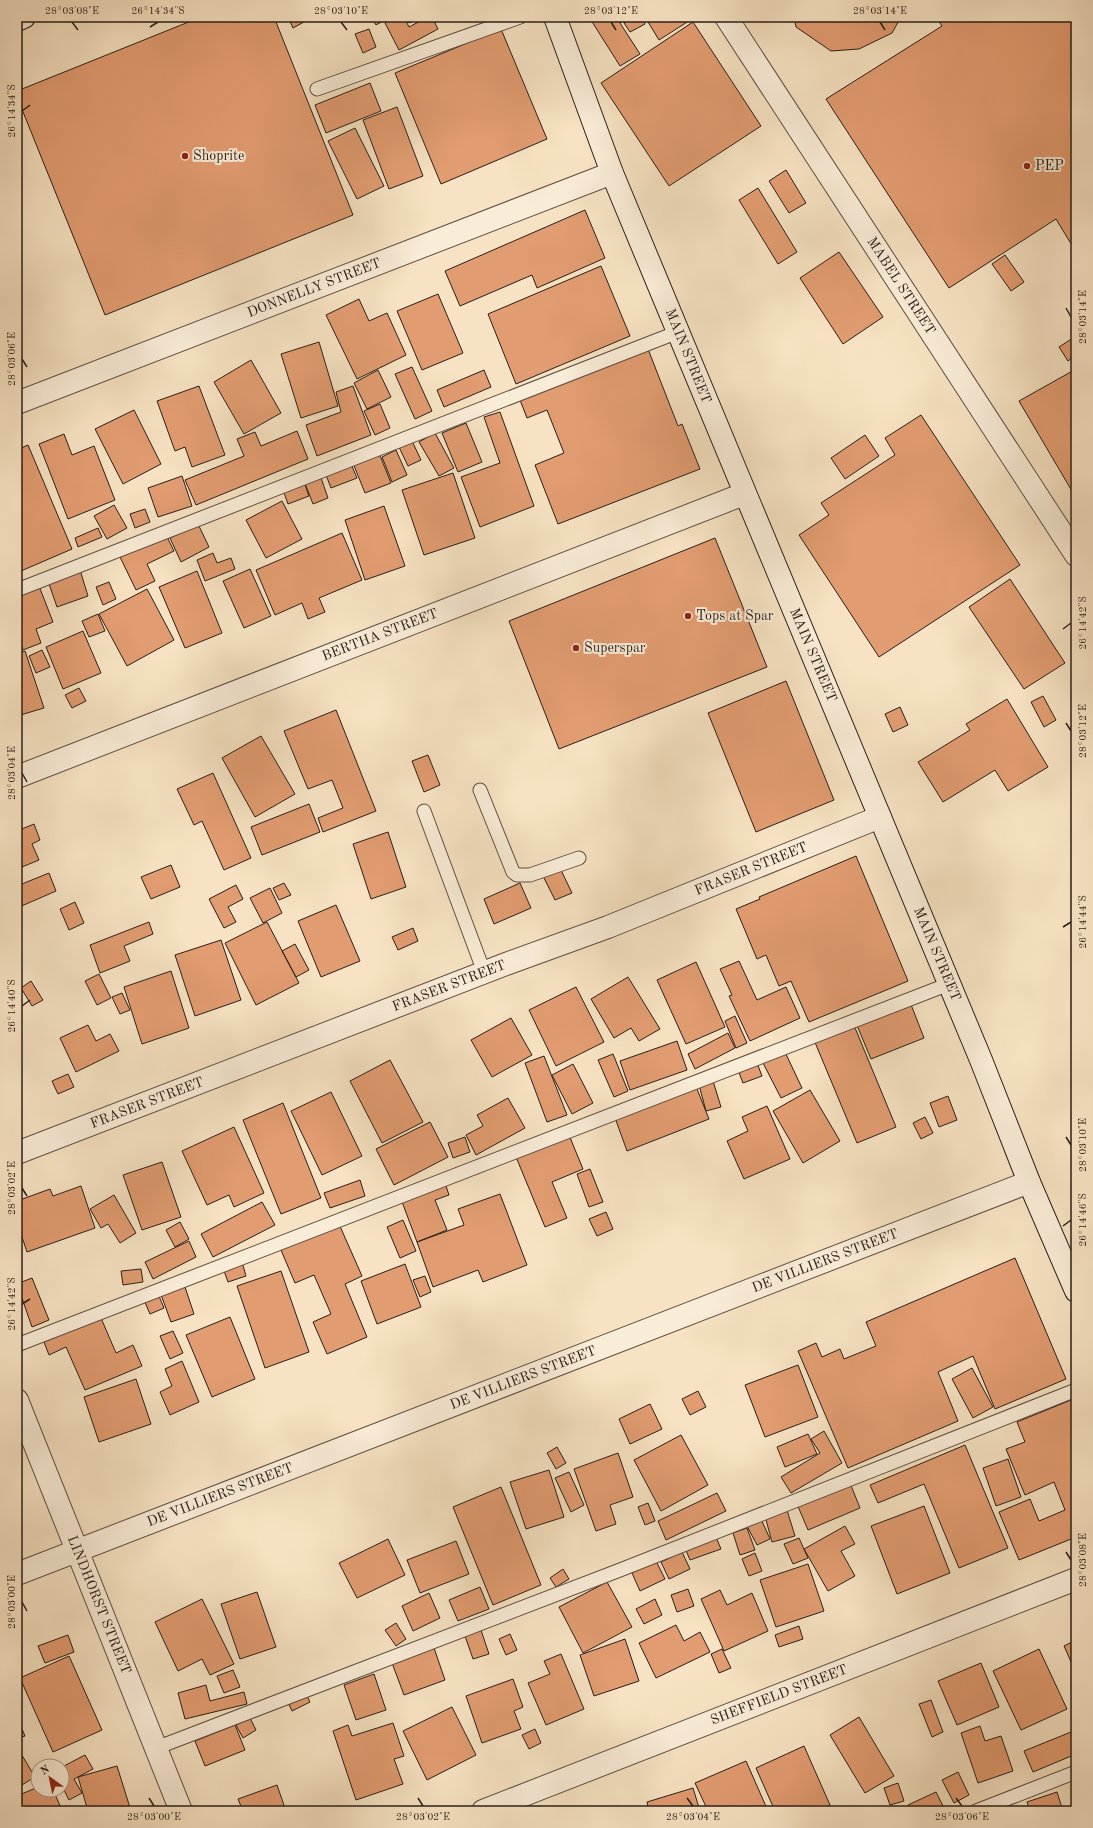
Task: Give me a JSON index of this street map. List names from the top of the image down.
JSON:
{
  "streets": {
    "street": [
      "MABEL STREET",
      "DONNELLY STREET",
      "MAIN STREET",
      "BERTHA STREET",
      "FRASER STREET",
      "DE VILLIERS STREET",
      "LINDHORST STREET",
      "SHEFFIELD STREET"
    ]
  },
  "crossings": [
    ["DONNELLY STREET", "MAIN STREET"],
    ["MAIN STREET", "BERTHA STREET"],
    ["MAIN STREET", "FRASER STREET"],
    ["MAIN STREET", "DE VILLIERS STREET"],
    ["DE VILLIERS STREET", "LINDHORST STREET"]
  ],
  "places": [
    "Shoprite",
    "PEP",
    "Tops at Spar",
    "Superspar"
  ],
  "north": "top left",
  "coordinates": [
    "28°03'08\"E",
    "26°14'34\"S",
    "28°03'10\"E",
    "28°03'12\"E",
    "28°03'14\"E",
    "28°03'06\"E",
    "26°14'42\"S",
    "28°03'04\"E",
    "26°14'44\"S",
    "26°14'40\"S",
    "28°03'02\"E",
    "26°14'46\"S",
    "28°03'00\"E"
  ]
}
